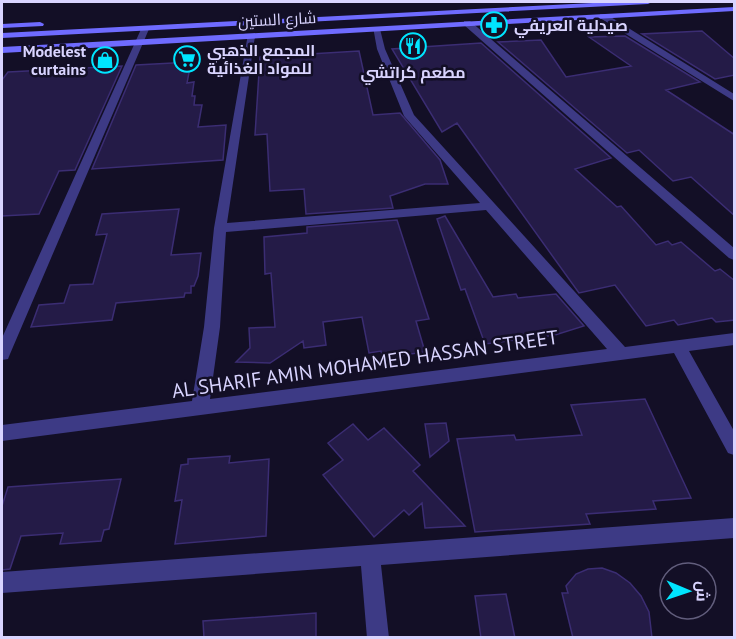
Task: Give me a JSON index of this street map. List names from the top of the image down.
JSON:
{
  "streets": {
    "main road": ["شارع الستين"],
    "street": ["AL SHARIF AMIN MOHAMED HASSAN STREET"]
  },
  "places": {
    "pharmacy": ["صيدلية العريفي"],
    "restaurant": ["مطعم كراتشي"],
    "supermarket": ["المجمع الذهبي للمواد الغذائية"],
    "shop": ["Modelest curtains"]
  },
  "north": "right"
}
